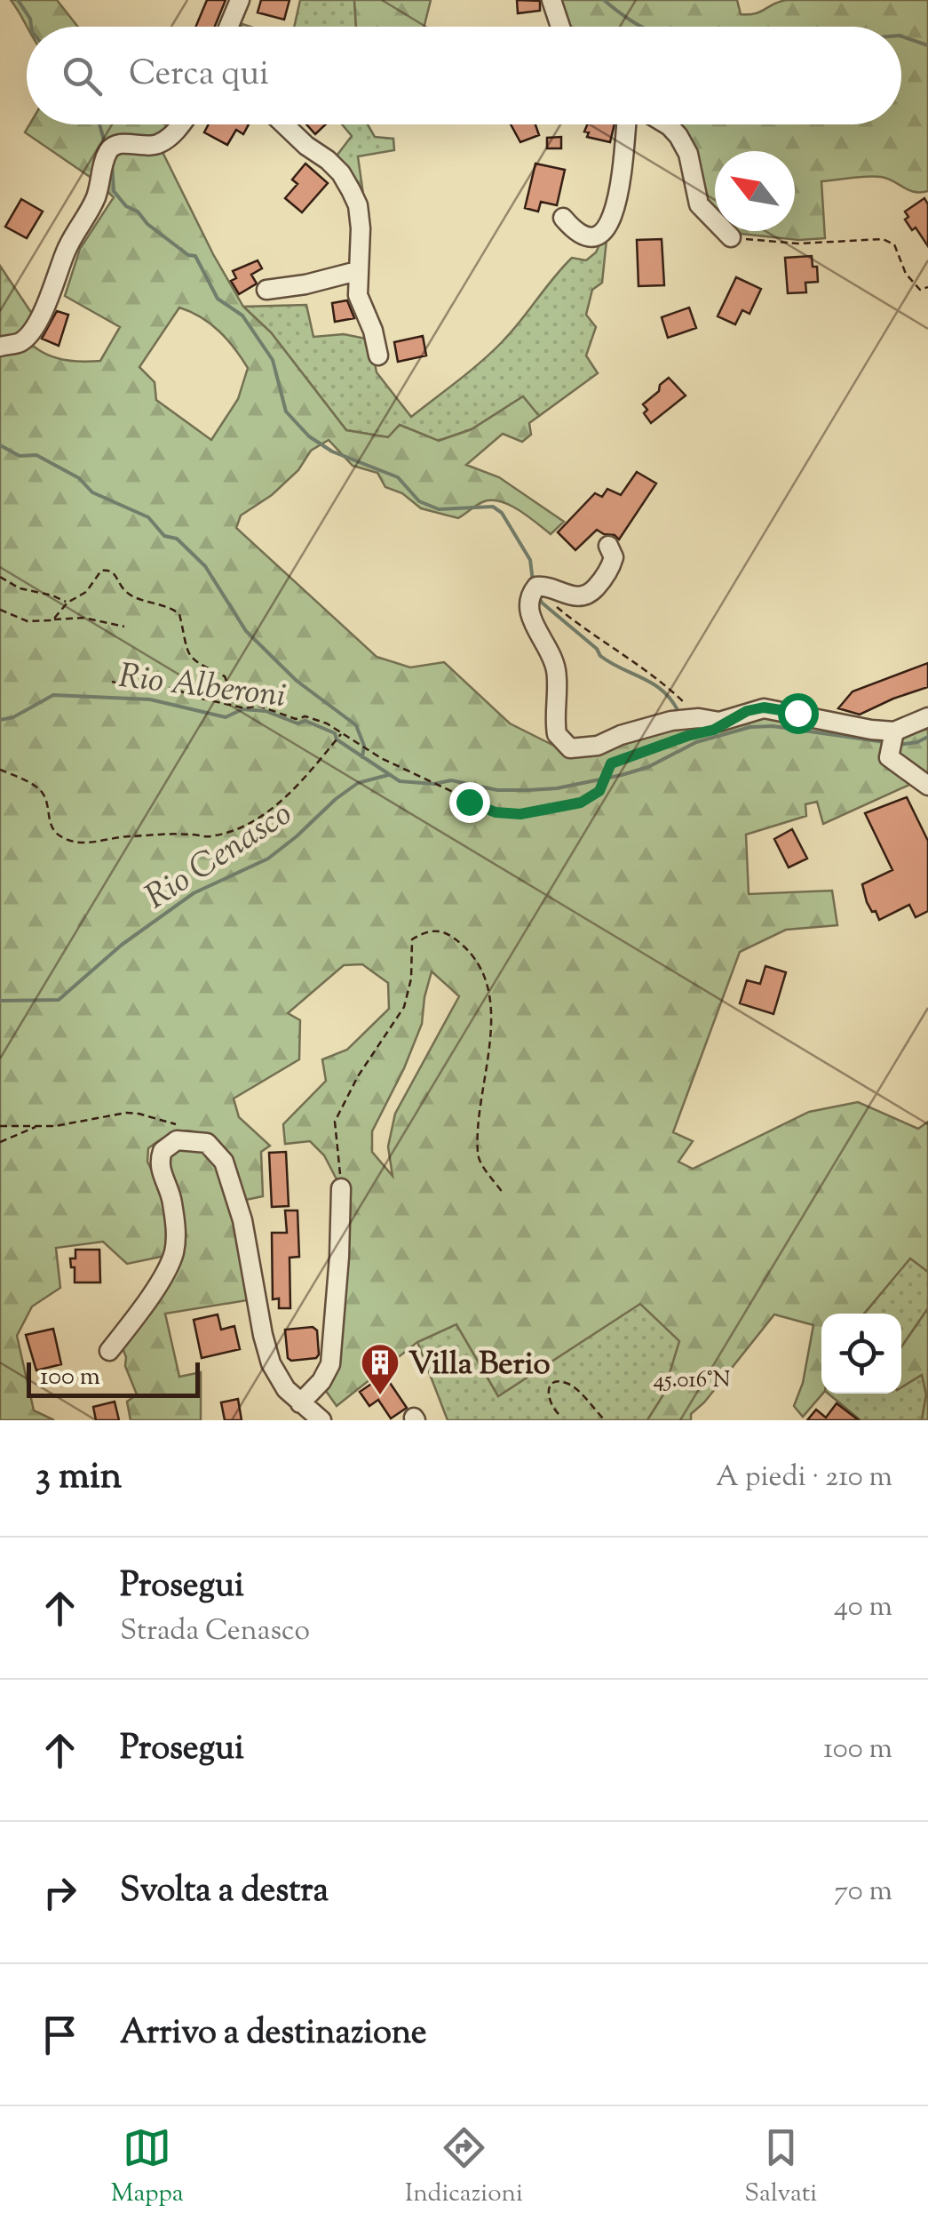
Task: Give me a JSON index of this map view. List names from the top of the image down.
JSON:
{
  "water": ["Rio Alberoni", "Rio Cenasco"],
  "places": {
    "building": ["Villa Berio"]
  },
  "scale_bar": "100 m",
  "north": "top left",
  "page": {
    "search": "Cerca qui",
    "scale": "100 m",
    "heading": ["3 min", "A piedi · 210 m"],
    "list": [
      ["Prosegui", "Strada Cenasco", "40 m"],
      ["Prosegui", "100 m"],
      ["Svolta a destra", "70 m"],
      "Arrivo a destinazione"
    ],
    "nav": ["Mappa", "Indicazioni", "Salvati"]
  },
  "coordinates": ["45.016°N"]
}
